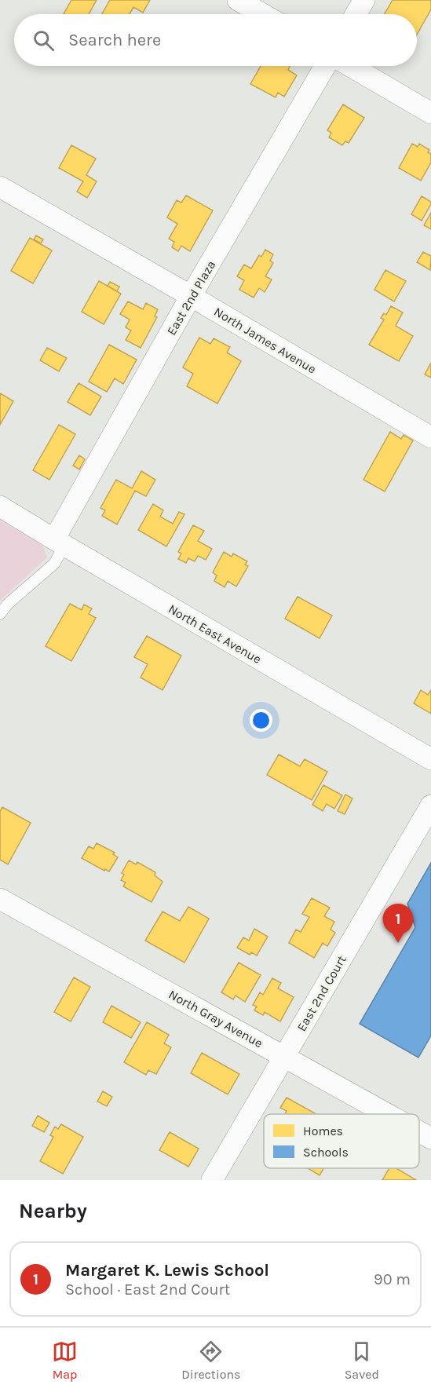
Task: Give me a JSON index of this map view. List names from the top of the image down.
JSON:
{
  "streets": {
    "street": [
      "East 2nd Plaza",
      "North James Avenue",
      "North East Avenue",
      "East 2nd Court",
      "North Gray Avenue"
    ]
  },
  "crossings": [
    ["East 2nd Plaza", "North James Avenue"],
    ["East 2nd Plaza", "North East Avenue"],
    ["East 2nd Court", "North Gray Avenue"]
  ],
  "legend": ["Homes", "Schools"],
  "page": {
    "search": "Search here",
    "pins": "1",
    "heading": "Nearby",
    "list": [
      {
        "mark": "1",
        "name": "Margaret K. Lewis School",
        "note": "School · East 2nd Court",
        "value": "90 m"
      }
    ],
    "nav": ["Map", "Directions", "Saved"]
  }
}
